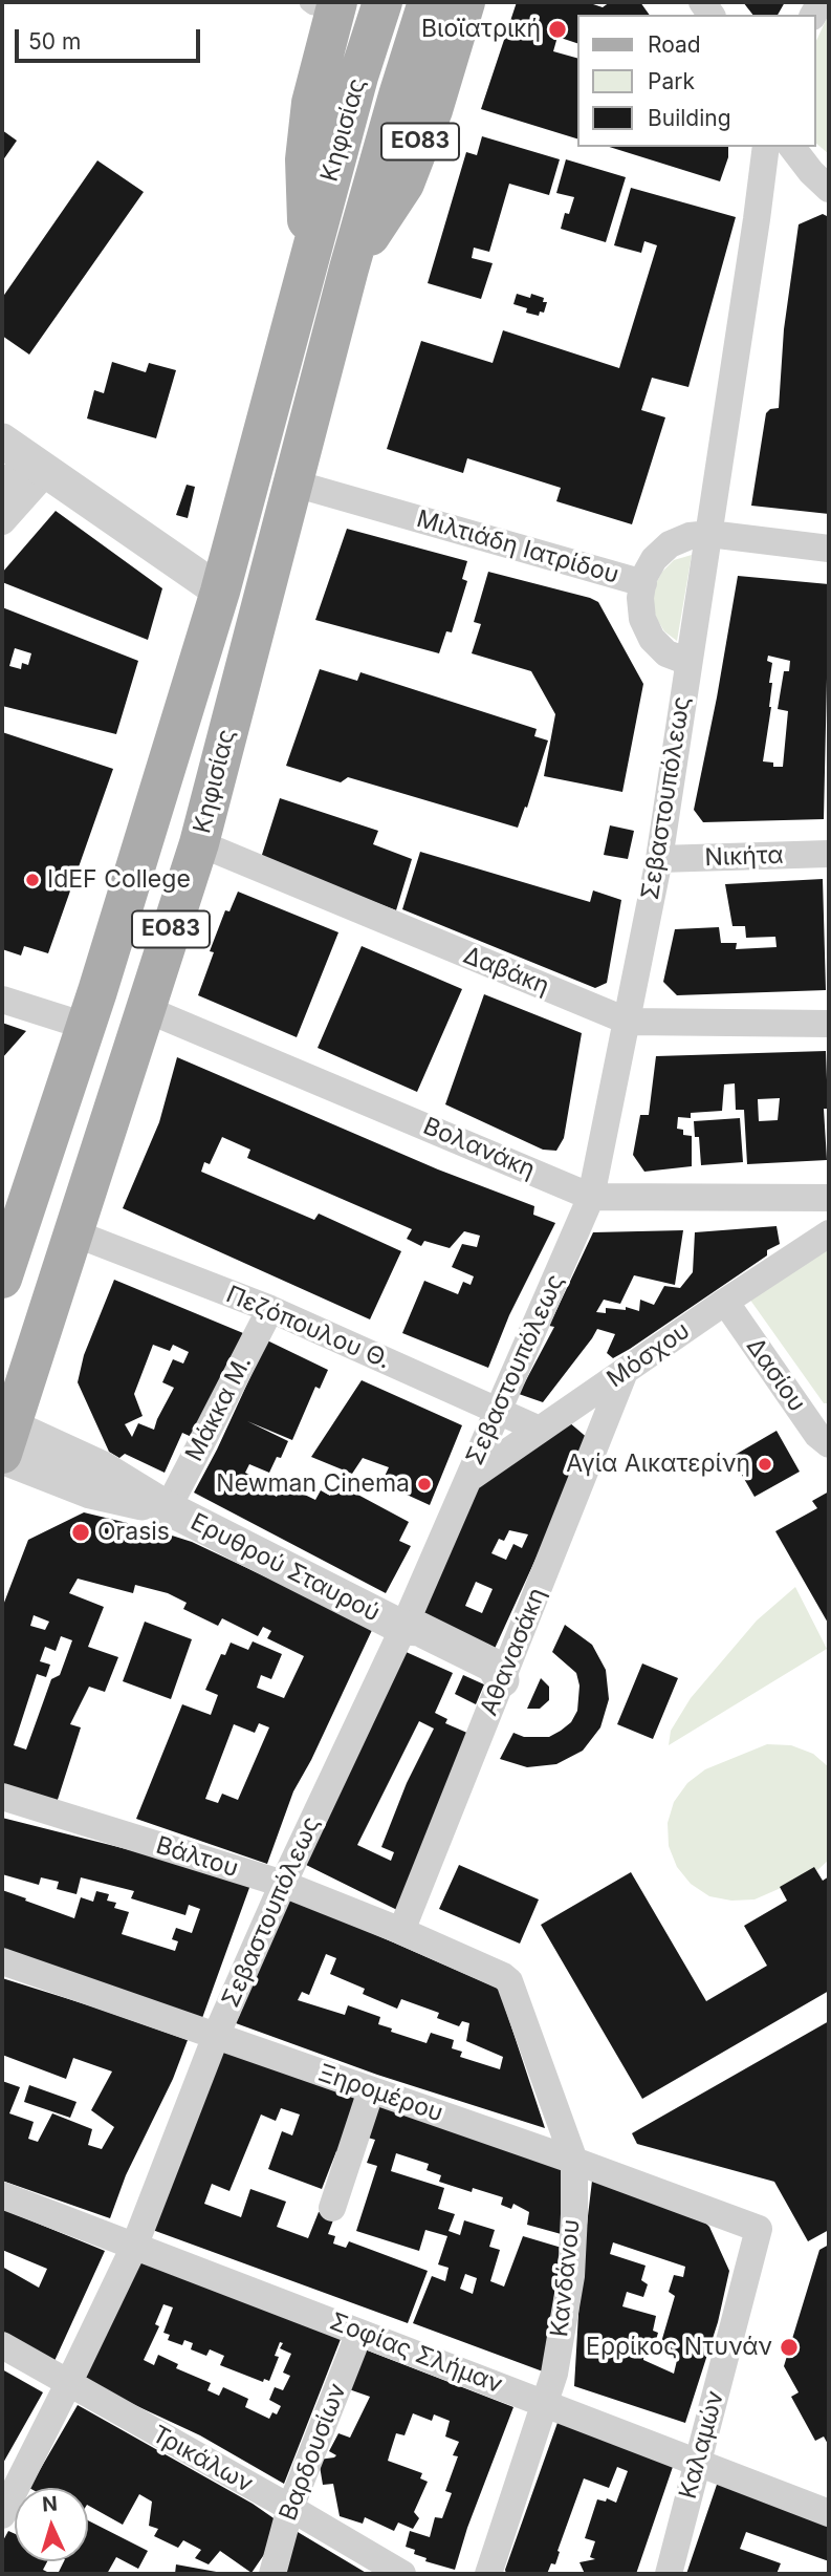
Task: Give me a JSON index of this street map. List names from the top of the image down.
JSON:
{
  "streets": {
    "main road": ["Κηφισίας", "ΕΟ83"],
    "street": [
      "Μιλτιάδη Ιατρίδου",
      "Σεβαστουπόλεως",
      "Νικήτα",
      "Δαβάκη",
      "Βολανάκη",
      "Πεζόπουλου Θ.",
      "Μόσχου",
      "Δασίου",
      "Μάκκα Μ.",
      "Ερυθρού Σταυρού",
      "Αθανασάκη",
      "Βάλτου",
      "Ξηρομέρου",
      "Κανδάνου",
      "Σοφίας Σλήμαν",
      "Καλαμών",
      "Βαρδουσίων",
      "Τρικάλων"
    ]
  },
  "crossings": [
    ["Κηφισίας", "Μιλτιάδη Ιατρίδου"],
    ["Κηφισίας", "Δαβάκη"],
    ["Κηφισίας", "Βολανάκη"],
    ["Κηφισίας", "Πεζόπουλου Θ."],
    ["Κηφισίας", "Ερυθρού Σταυρού"],
    ["Μιλτιάδη Ιατρίδου", "Σεβαστουπόλεως"],
    ["Σεβαστουπόλεως", "Νικήτα"],
    ["Σεβαστουπόλεως", "Δαβάκη"],
    ["Σεβαστουπόλεως", "Βολανάκη"],
    ["Σεβαστουπόλεως", "Πεζόπουλου Θ."],
    ["Σεβαστουπόλεως", "Μόσχου"],
    ["Σεβαστουπόλεως", "Ερυθρού Σταυρού"],
    ["Σεβαστουπόλεως", "Βάλτου"],
    ["Σεβαστουπόλεως", "Ξηρομέρου"],
    ["Σεβαστουπόλεως", "Σοφίας Σλήμαν"],
    ["Σεβαστουπόλεως", "Τρικάλων"],
    ["Πεζόπουλου Θ.", "Μόσχου"],
    ["Πεζόπουλου Θ.", "Μάκκα Μ."],
    ["Μόσχου", "Δασίου"],
    ["Μόσχου", "Αθανασάκη"],
    ["Μάκκα Μ.", "Ερυθρού Σταυρού"],
    ["Ερυθρού Σταυρού", "Αθανασάκη"],
    ["Αθανασάκη", "Βάλτου"],
    ["Βάλτου", "Κανδάνου"],
    ["Ξηρομέρου", "Κανδάνου"],
    ["Ξηρομέρου", "Καλαμών"],
    ["Κανδάνου", "Σοφίας Σλήμαν"],
    ["Σοφίας Σλήμαν", "Καλαμών"],
    ["Σοφίας Σλήμαν", "Βαρδουσίων"],
    ["Βαρδουσίων", "Τρικάλων"]
  ],
  "places": [
    "Βιοϊατρική",
    "IdEF College",
    "Αγία Αικατερίνη",
    "Newman Cinema",
    "Orasis",
    "Ερρίκος Ντυνάν"
  ],
  "legend": ["Road", "Park", "Building"],
  "scale_bar": "50 m",
  "north": "top"
}
